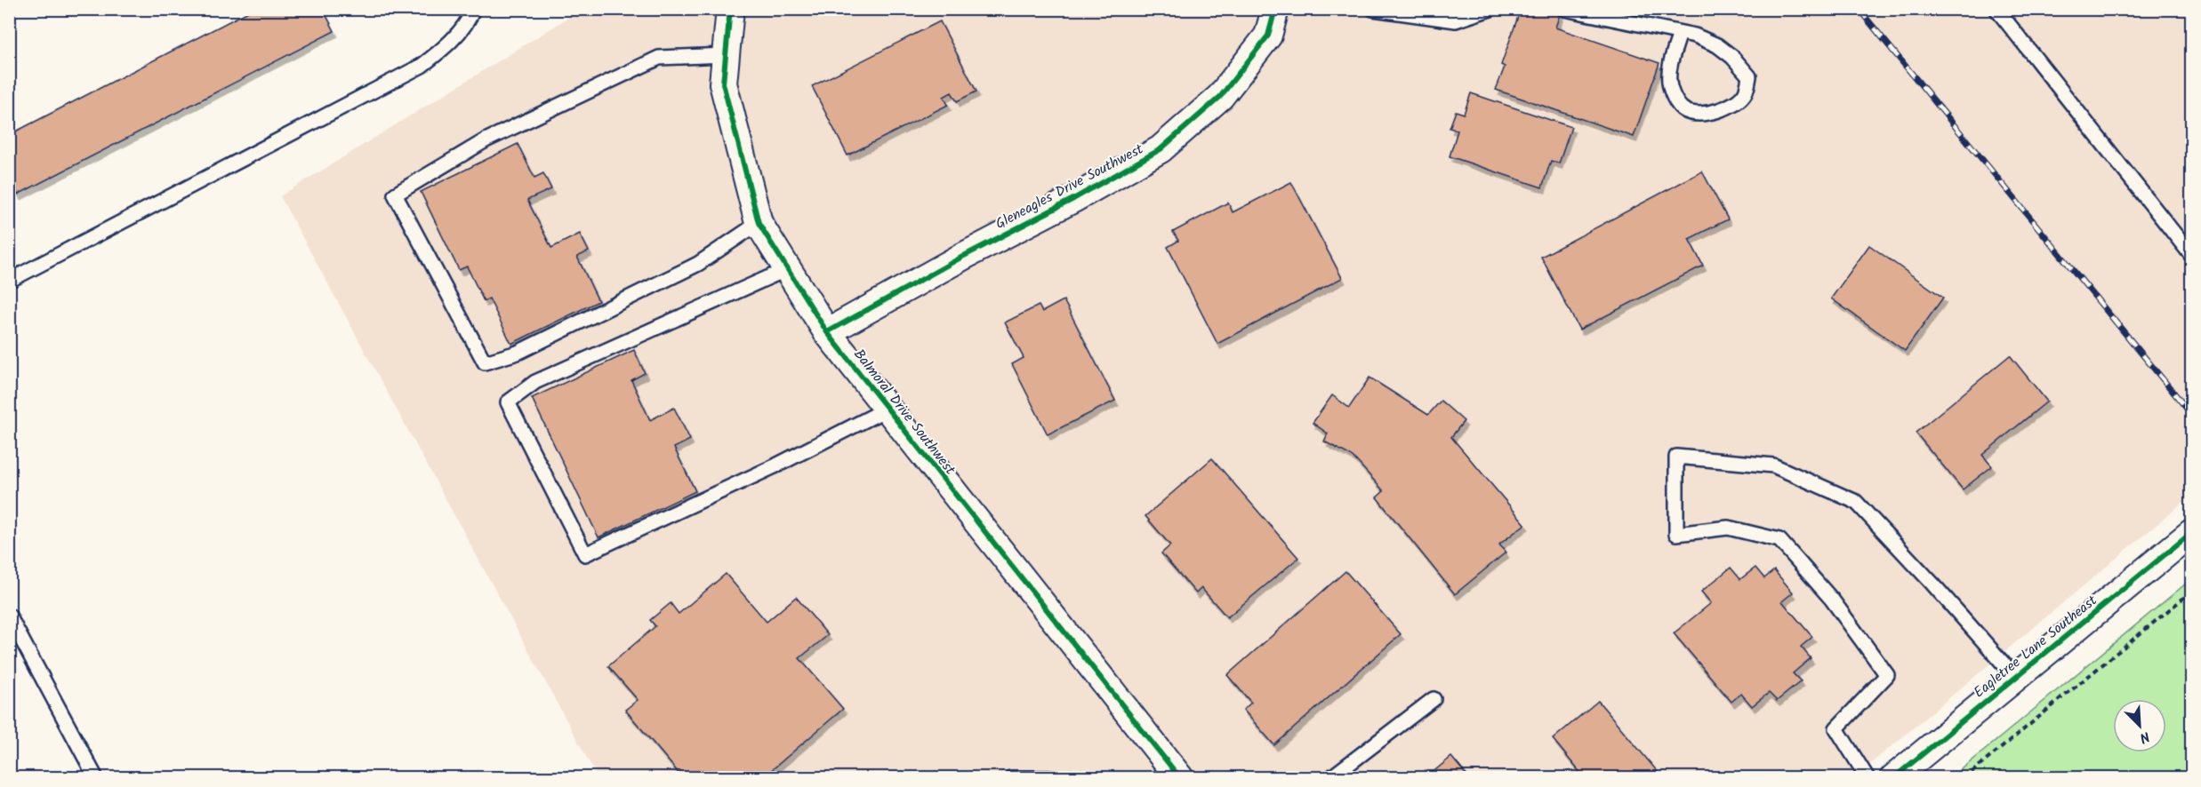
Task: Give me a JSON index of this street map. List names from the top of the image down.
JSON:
{
  "streets": {
    "street": ["Gleneagles Drive Southwest", "Balmoral Drive Southwest", "Eagletree Lane Southeast"]
  },
  "crossings": [
    ["Gleneagles Drive Southwest", "Balmoral Drive Southwest"]
  ],
  "north": "bottom right"
}
